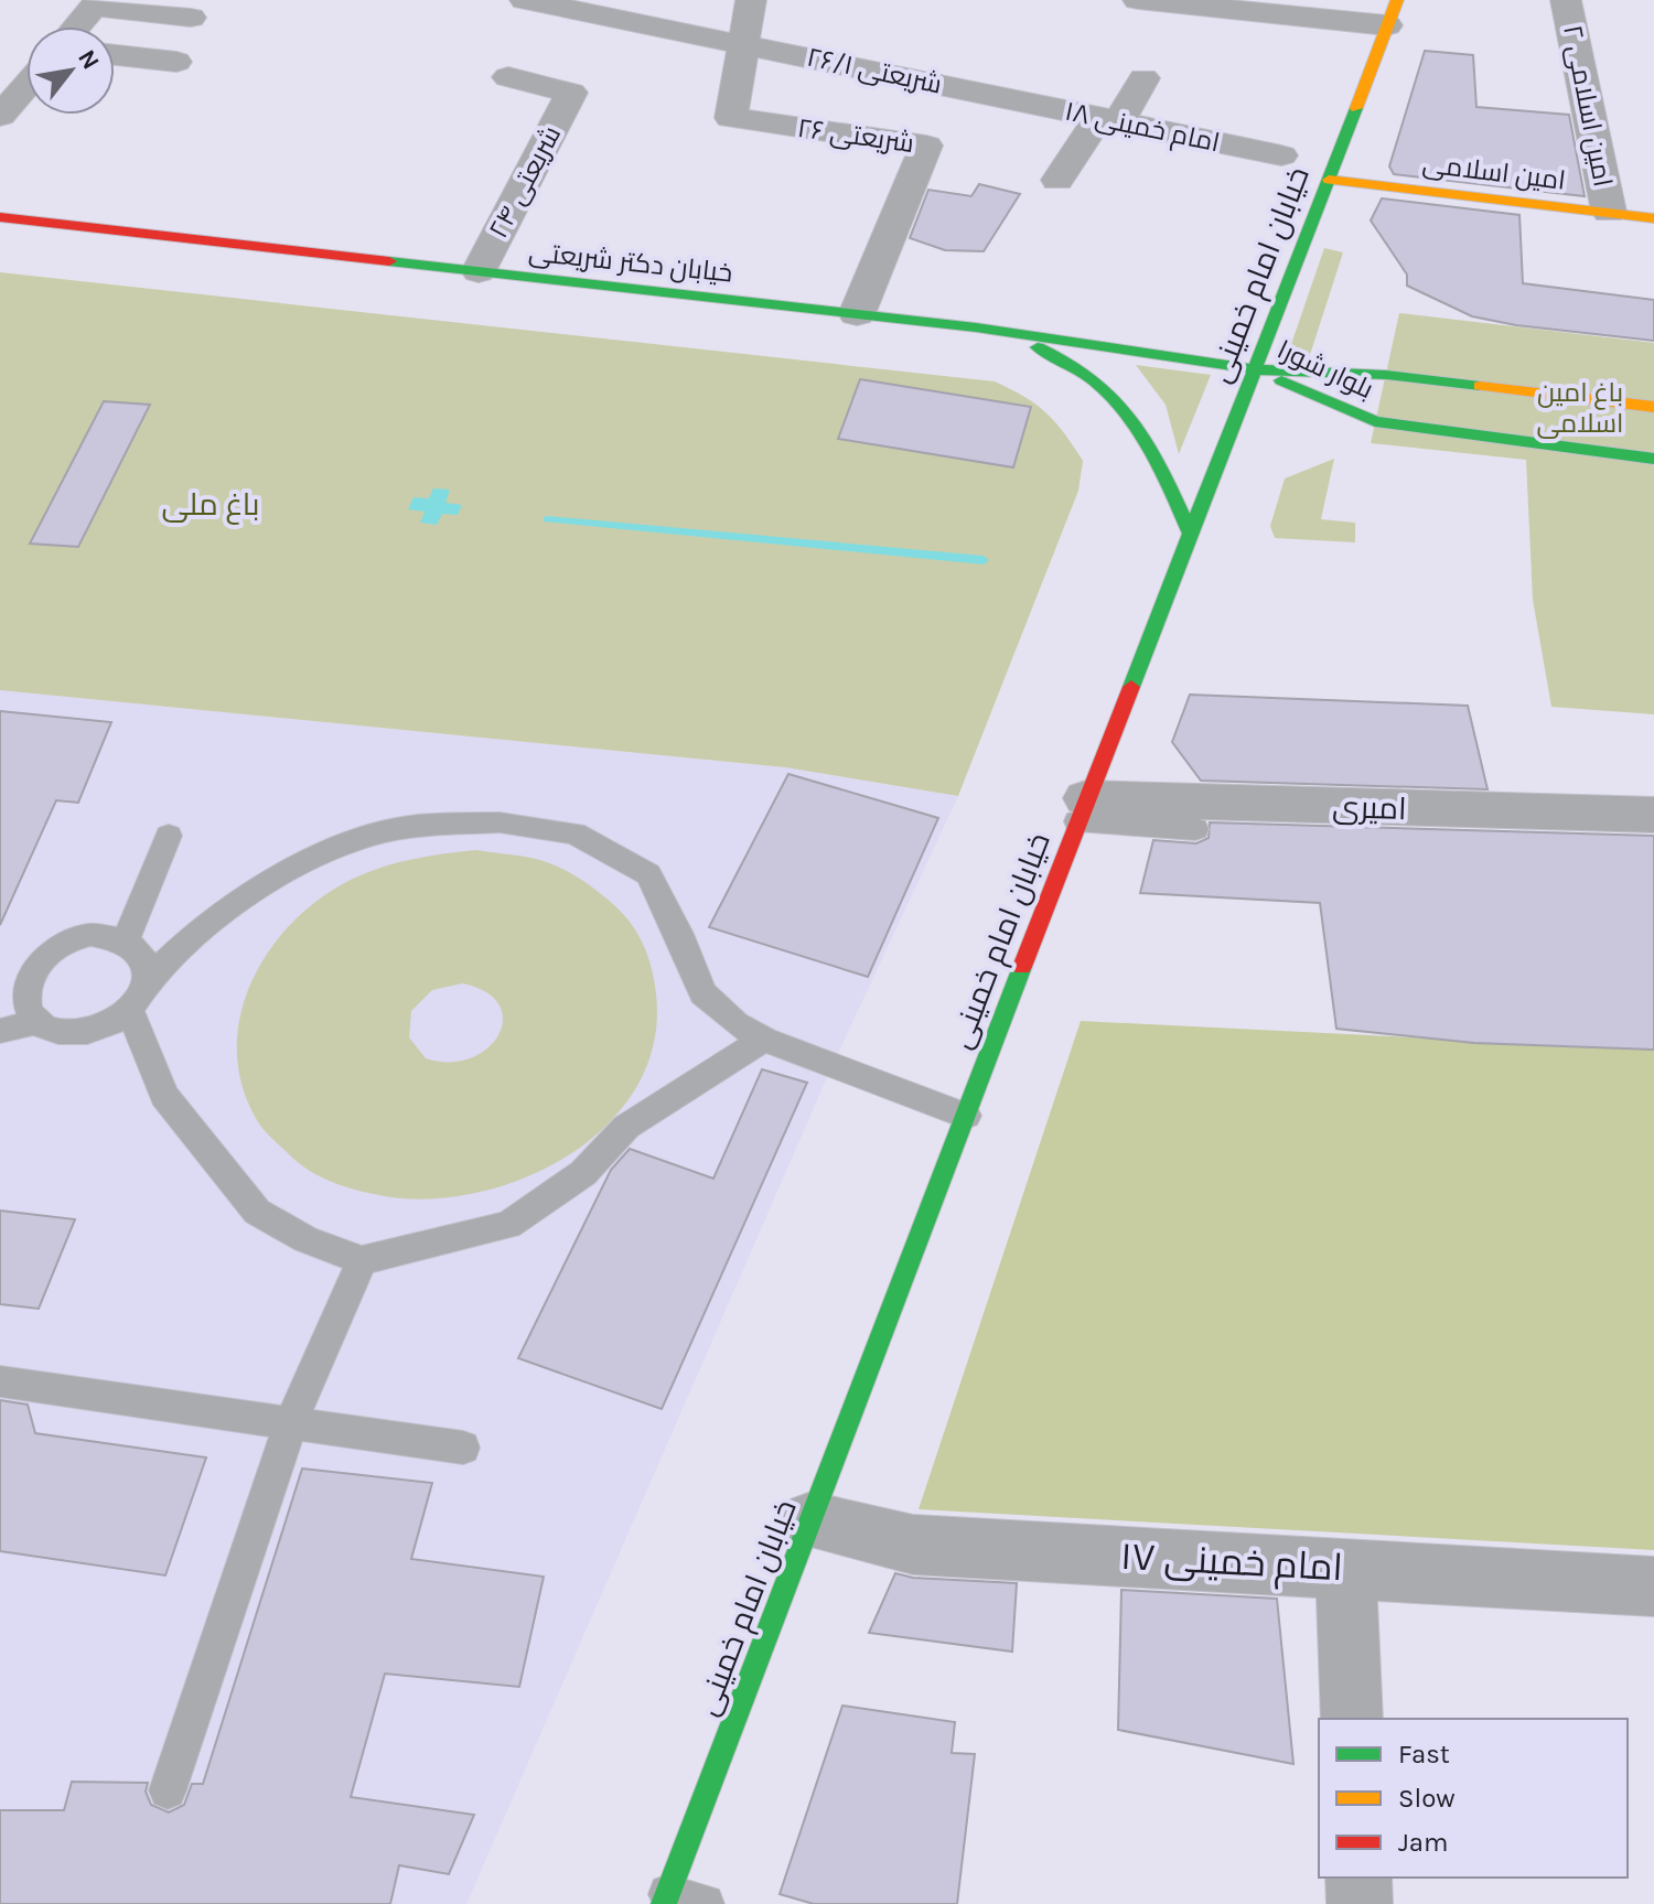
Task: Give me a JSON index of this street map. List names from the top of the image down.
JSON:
{
  "streets": {
    "main road": [
      "امین اسلامی",
      "خیابان دکتر شریعتی",
      "خیابان امام خمینی",
      "بلوار شورا"
    ],
    "street": [
      "شریعتی ۲۶/۱",
      "امین اسلامی ۲",
      "امام خمینی ۱۸",
      "شریعتی ۲۶",
      "شریعتی ۲۴",
      "امیری",
      "امام خمینی ۱۷"
    ]
  },
  "crossings": [
    ["شریعتی ۲۶/۱", "امام خمینی ۱۸"],
    ["شریعتی ۲۶/۱", "شریعتی ۲۶"],
    ["امین اسلامی ۲", "امین اسلامی"],
    ["شریعتی ۲۶", "خیابان دکتر شریعتی"],
    ["امین اسلامی", "خیابان امام خمینی"],
    ["شریعتی ۲۴", "خیابان دکتر شریعتی"],
    ["خیابان دکتر شریعتی", "خیابان امام خمینی"],
    ["خیابان دکتر شریعتی", "بلوار شورا"],
    ["خیابان امام خمینی", "بلوار شورا"],
    ["خیابان امام خمینی", "امیری"],
    ["خیابان امام خمینی", "امام خمینی ۱۷"]
  ],
  "parks": ["باغ امین اسلامی", "باغ ملی"],
  "legend": ["Fast", "Slow", "Jam"],
  "north": "top right"
}
